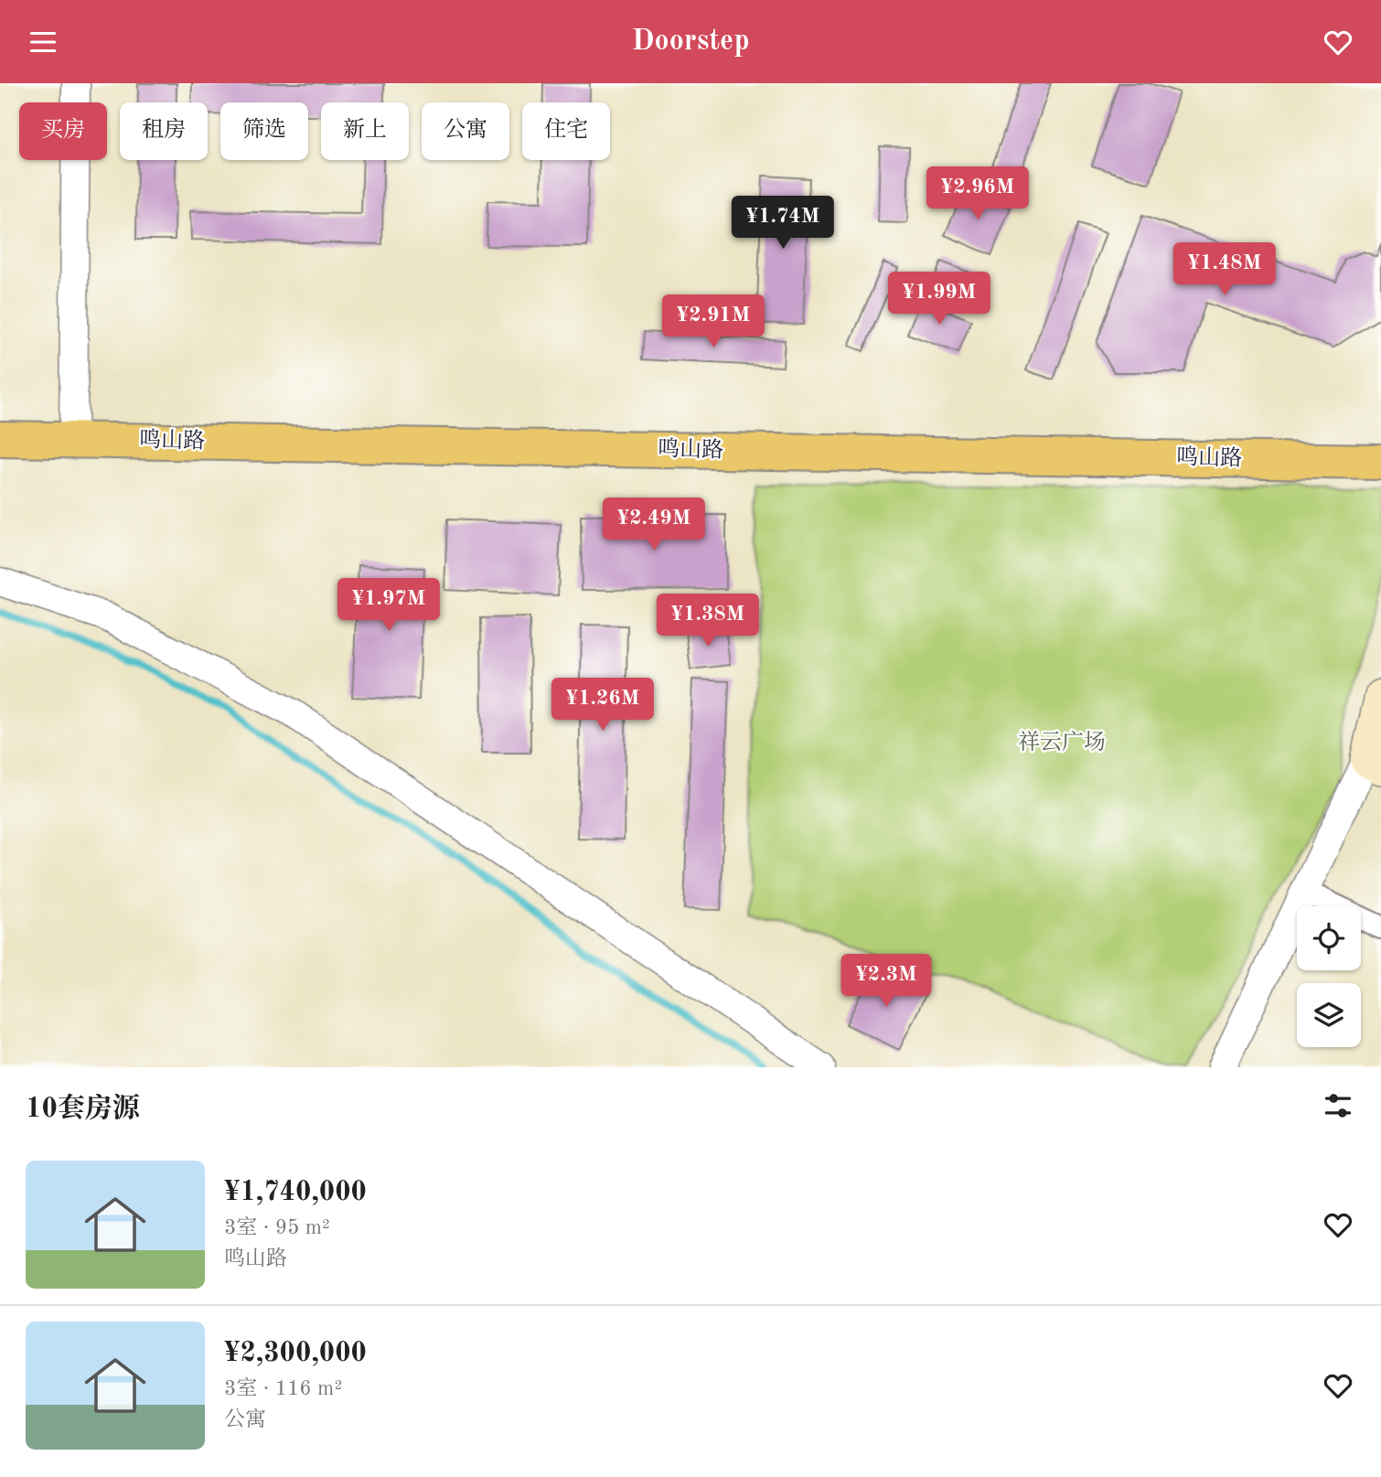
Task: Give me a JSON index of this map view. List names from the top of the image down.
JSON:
{
  "streets": {
    "main road": ["鸣山路"]
  },
  "parks": ["祥云广场"],
  "page": {
    "header": "Doorstep",
    "chip": [
      "买房",
      "租房",
      "筛选",
      "新上",
      "公寓",
      "住宅"
    ],
    "price": [
      "¥2.96M",
      "¥1.74M",
      "¥1.48M",
      "¥1.99M",
      "¥2.91M",
      "¥2.49M",
      "¥1.97M",
      "¥1.38M",
      "¥1.26M",
      "¥2.3M"
    ],
    "heading": "10套房源",
    "list": [
      {
        "name": "¥1,740,000",
        "note": "3室 · 95 m² · 鸣山路"
      },
      {
        "name": "¥2,300,000",
        "note": "3室 · 116 m² · 公寓"
      }
    ]
  }
}
